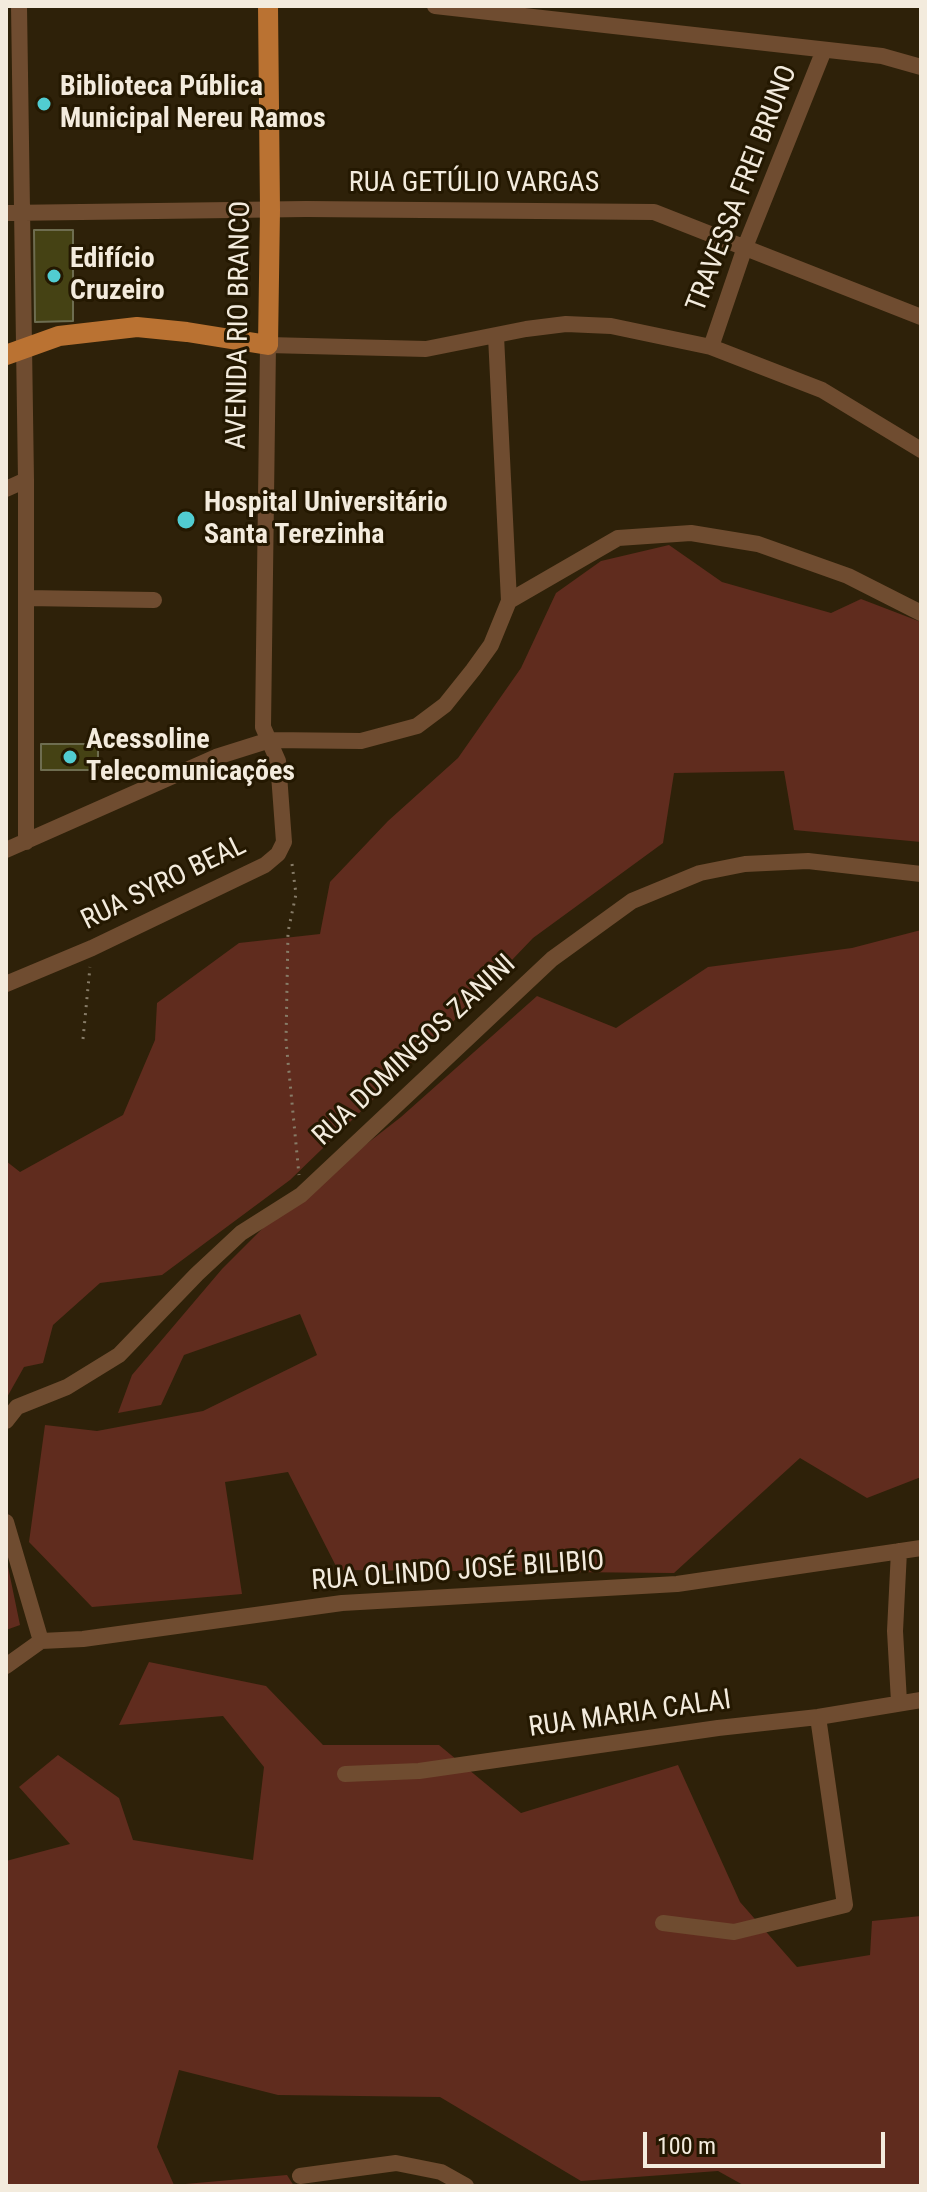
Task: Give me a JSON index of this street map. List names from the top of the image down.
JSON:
{
  "streets": {
    "main road": ["AVENIDA RIO BRANCO"],
    "street": [
      "RUA GETÚLIO VARGAS",
      "TRAVESSA FREI BRUNO",
      "RUA SYRO BEAL",
      "RUA DOMINGOS ZANINI",
      "RUA OLINDO JOSÉ BILIBIO",
      "RUA MARIA CALAI"
    ]
  },
  "crossings": [
    ["RUA GETÚLIO VARGAS", "TRAVESSA FREI BRUNO"],
    ["RUA GETÚLIO VARGAS", "AVENIDA RIO BRANCO"],
    ["AVENIDA RIO BRANCO", "RUA SYRO BEAL"]
  ],
  "places": [
    "Biblioteca Pública Municipal Nereu Ramos",
    "Edifício Cruzeiro",
    "Hospital Universitário Santa Terezinha",
    "Acessoline Telecomunicações"
  ],
  "scale_bar": "100 m"
}
